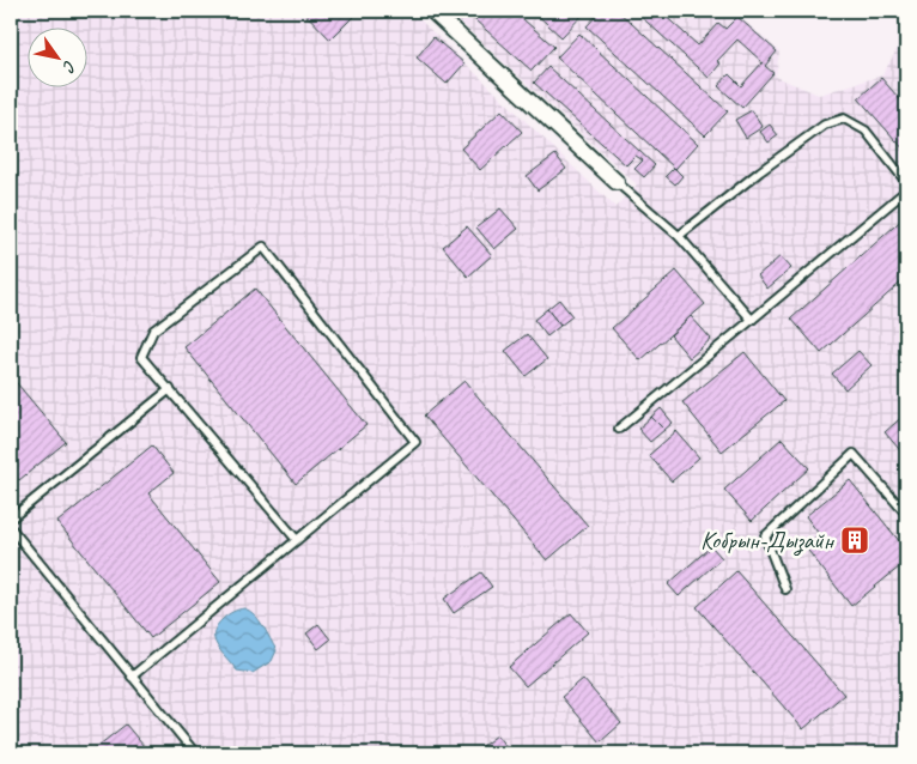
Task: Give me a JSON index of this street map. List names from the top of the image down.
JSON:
{
  "places": {
    "building": ["Кобрын-Дызайн"]
  },
  "north": "bottom right"
}
